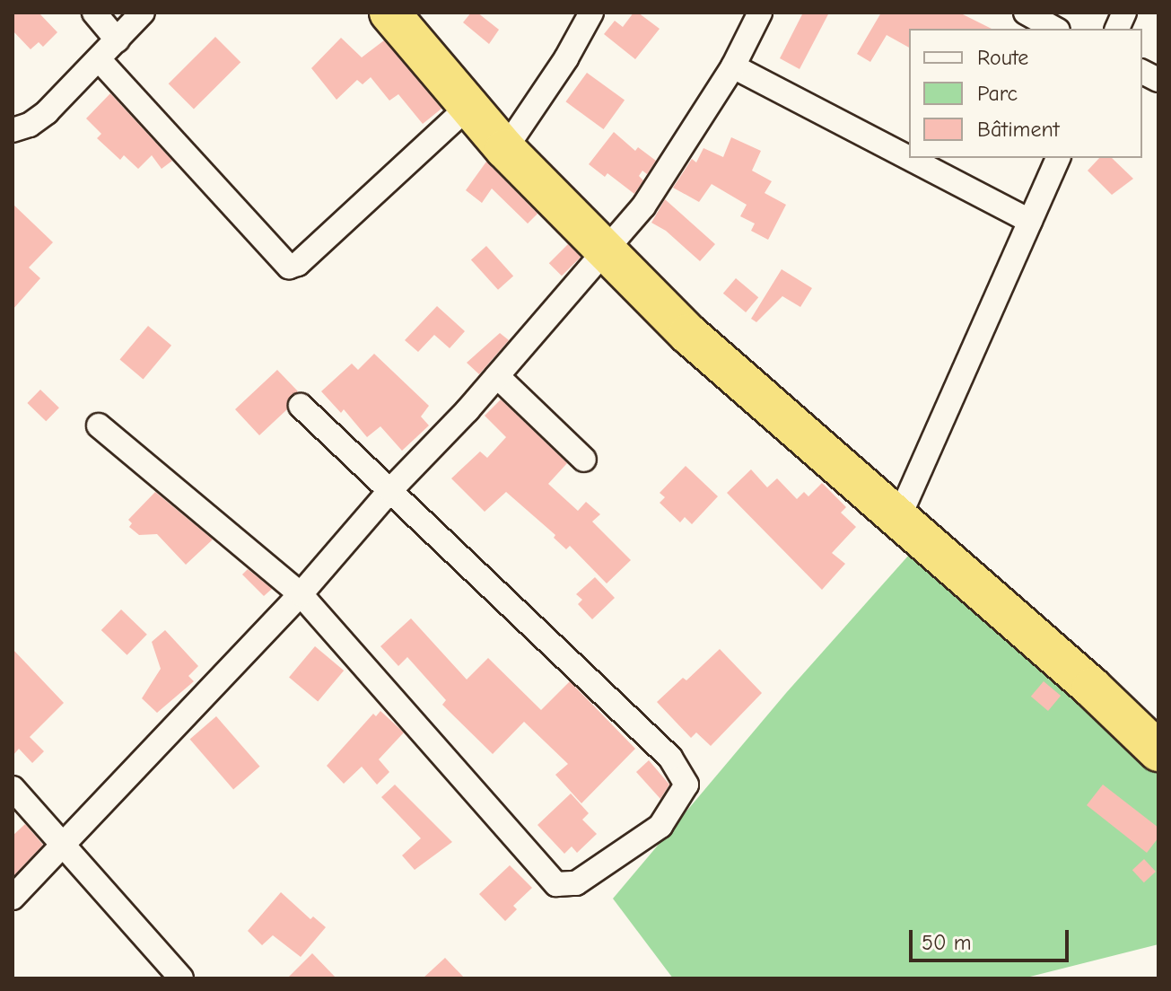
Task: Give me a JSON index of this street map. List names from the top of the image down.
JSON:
{
  "legend": ["Route", "Parc", "Bâtiment"],
  "scale_bar": "50 m"
}
